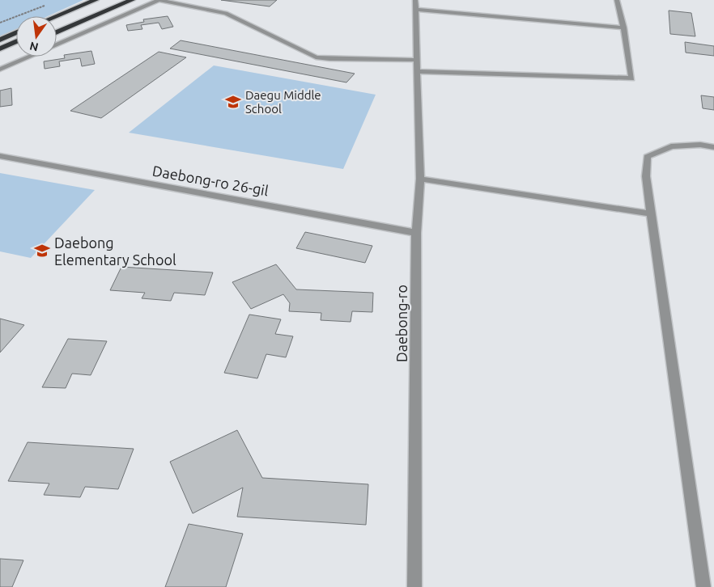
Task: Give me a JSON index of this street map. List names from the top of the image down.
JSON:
{
  "streets": {
    "street": ["Daebong-ro 26-gil", "Daebong-ro"]
  },
  "crossings": [
    ["Daebong-ro 26-gil", "Daebong-ro"]
  ],
  "places": {
    "school or university": ["Daegu Middle School", "Daebong Elementary School"]
  },
  "north": "bottom"
}
